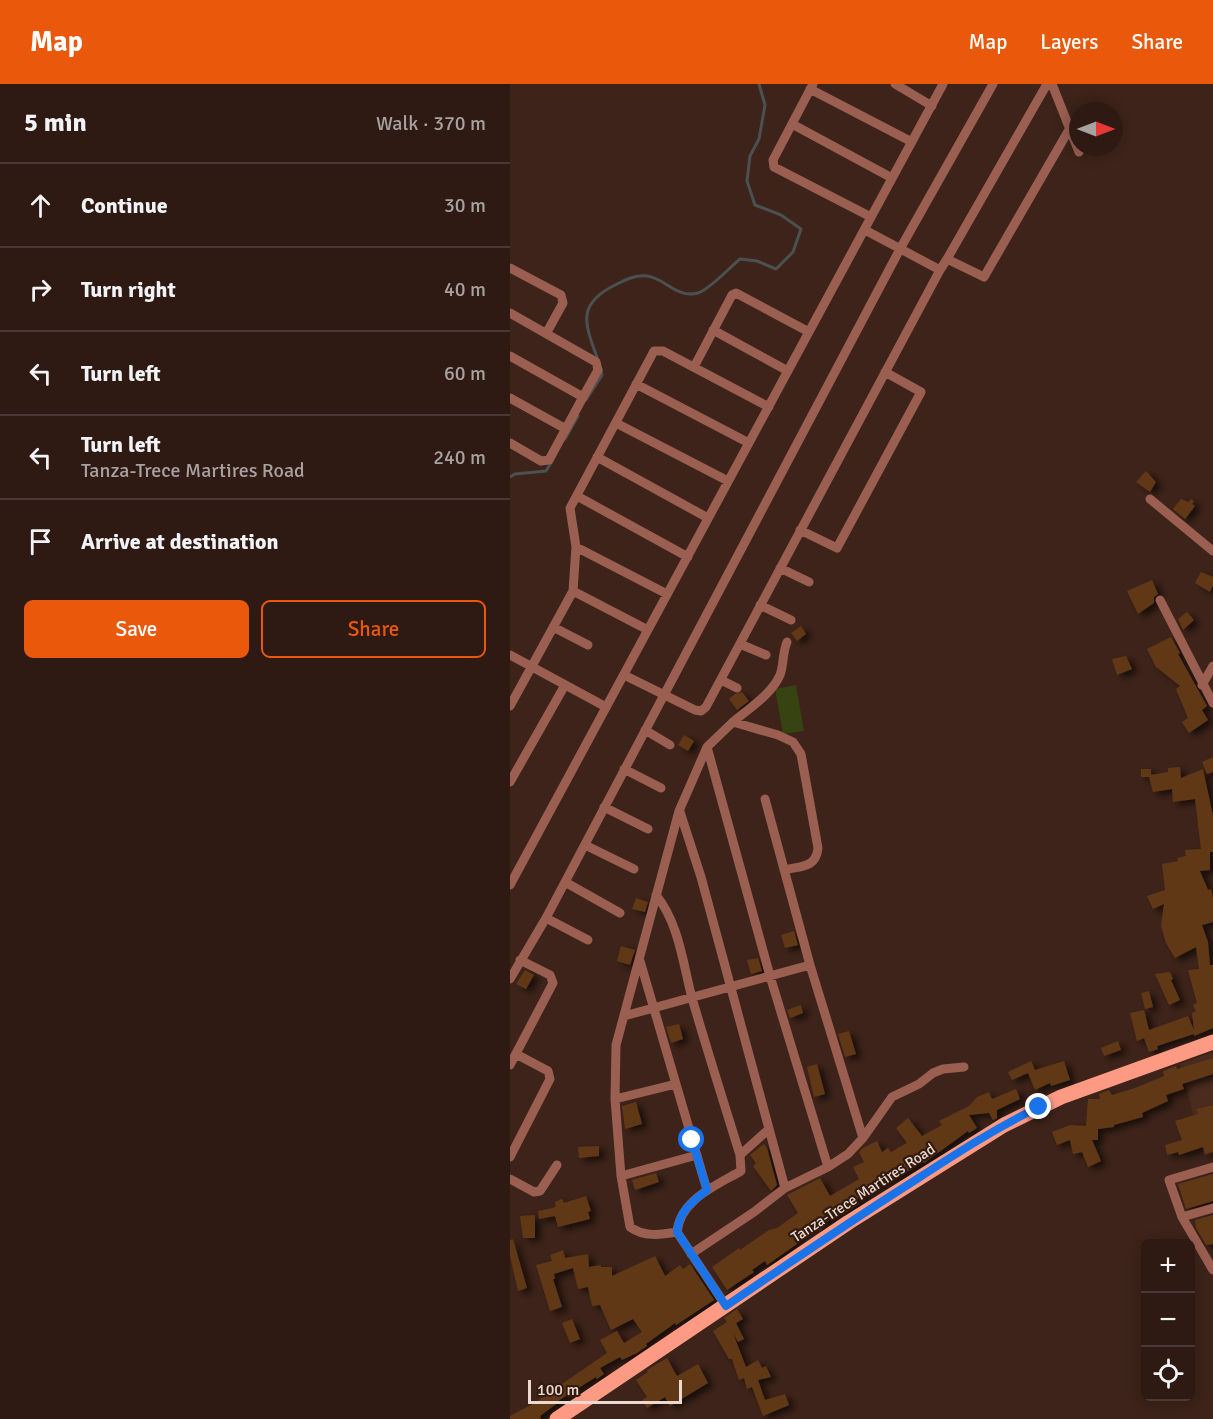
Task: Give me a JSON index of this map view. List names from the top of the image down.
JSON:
{
  "streets": {
    "main road": ["Tanza-Trece Martires Road"]
  },
  "scale_bar": "100 m",
  "north": "right",
  "page": {
    "header": "Map",
    "nav": ["Map", "Layers", "Share"],
    "heading": ["5 min", "Walk · 370 m"],
    "list": [
      ["Continue", "30 m"],
      ["Turn right", "40 m"],
      ["Turn left", "60 m"],
      ["Turn left", "Tanza-Trece Martires Road", "240 m"],
      "Arrive at destination"
    ],
    "buttons": ["Save", "Share"],
    "map_buttons": ["+", "−"],
    "scale": "100 m"
  }
}
